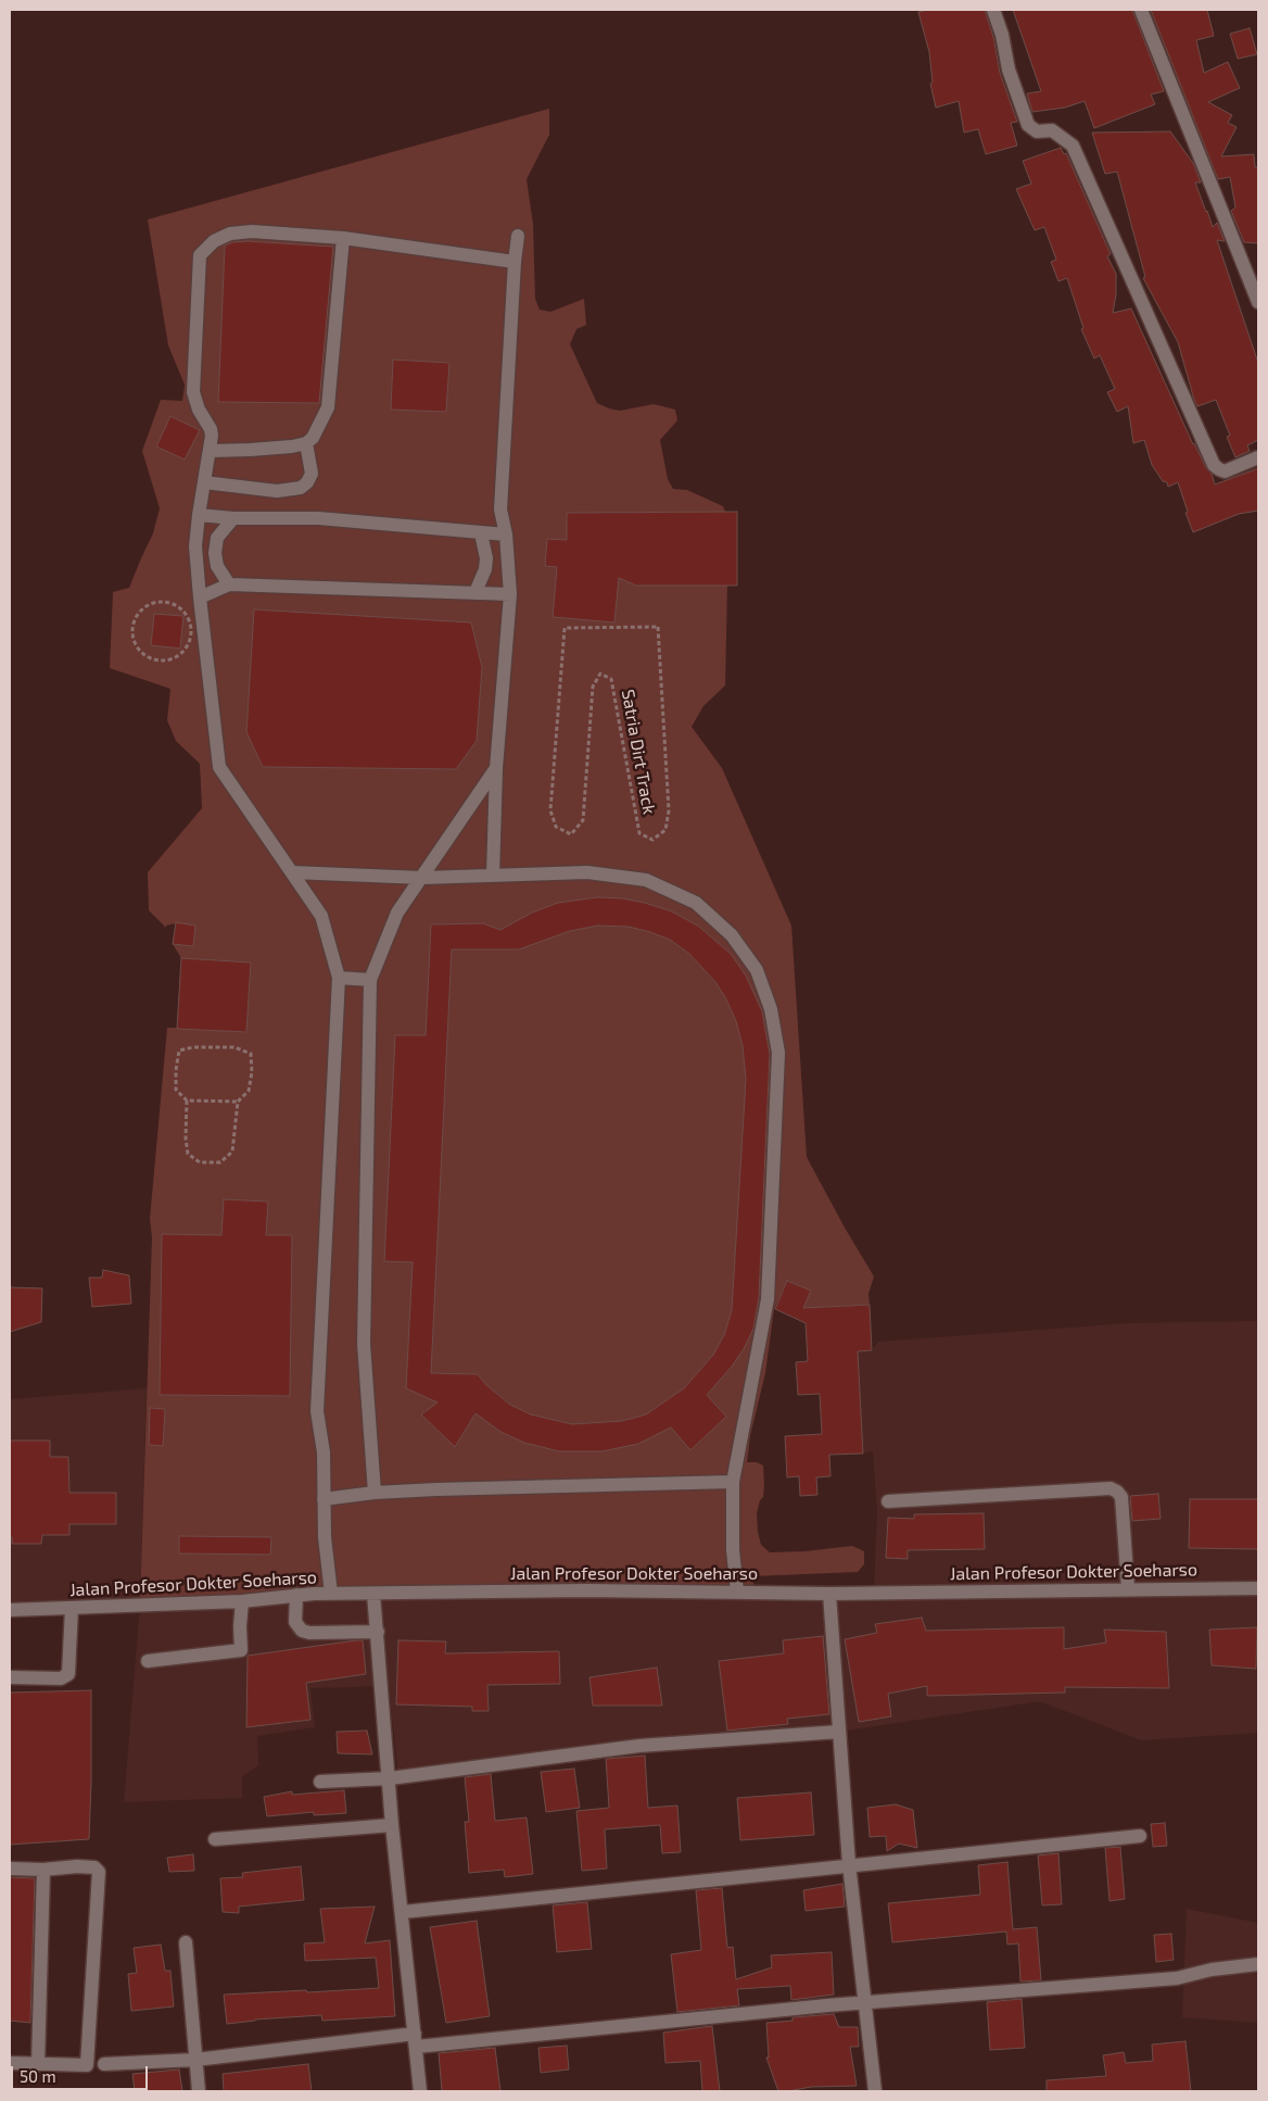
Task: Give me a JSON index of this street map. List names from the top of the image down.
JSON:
{
  "streets": {
    "street": ["Jalan Profesor Dokter Soeharso"],
    "path": ["Satria Dirt Track"]
  },
  "scale_bar": "50 m"
}
